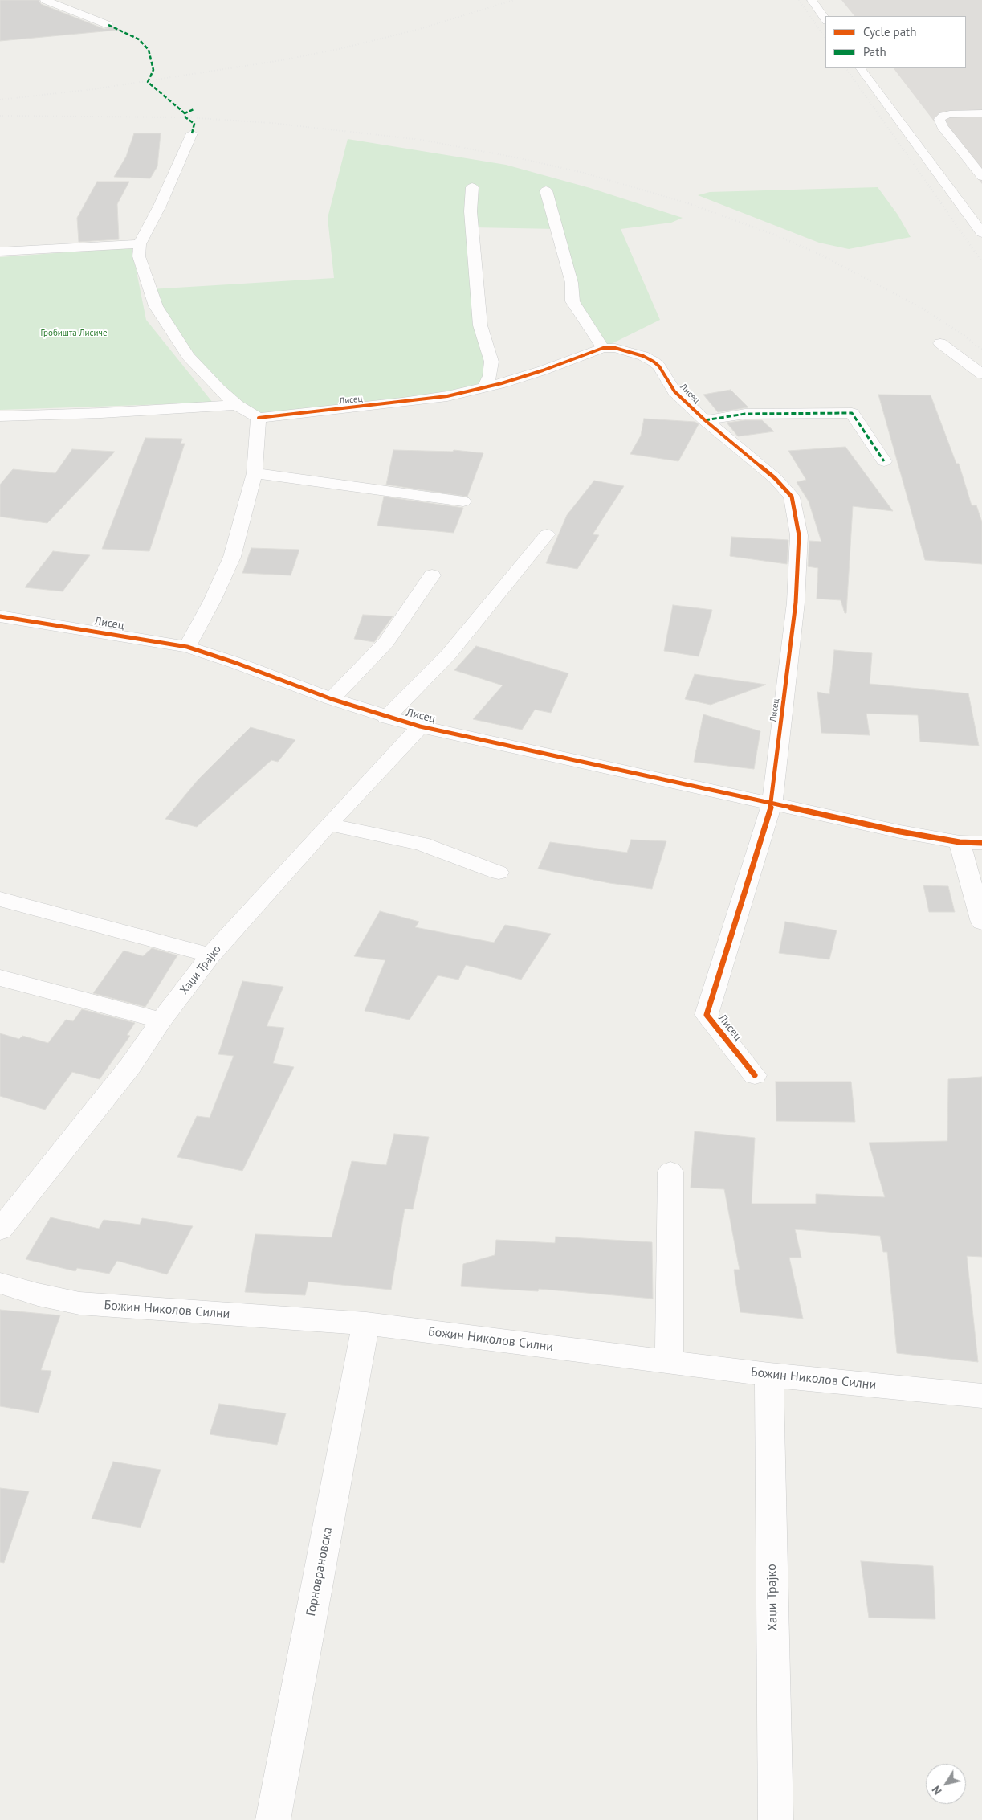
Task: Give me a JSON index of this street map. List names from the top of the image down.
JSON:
{
  "streets": {
    "street": [
      "Лисец",
      "Хаџи Трајко",
      "Божин Николов Силни",
      "Горноврановска"
    ]
  },
  "crossings": [
    ["Лисец", "Хаџи Трајко"],
    ["Хаџи Трајко", "Божин Николов Силни"],
    ["Божин Николов Силни", "Горноврановска"]
  ],
  "parks": ["Гробишта Лисиче"],
  "legend": ["Cycle path", "Path"],
  "north": "bottom left"
}
